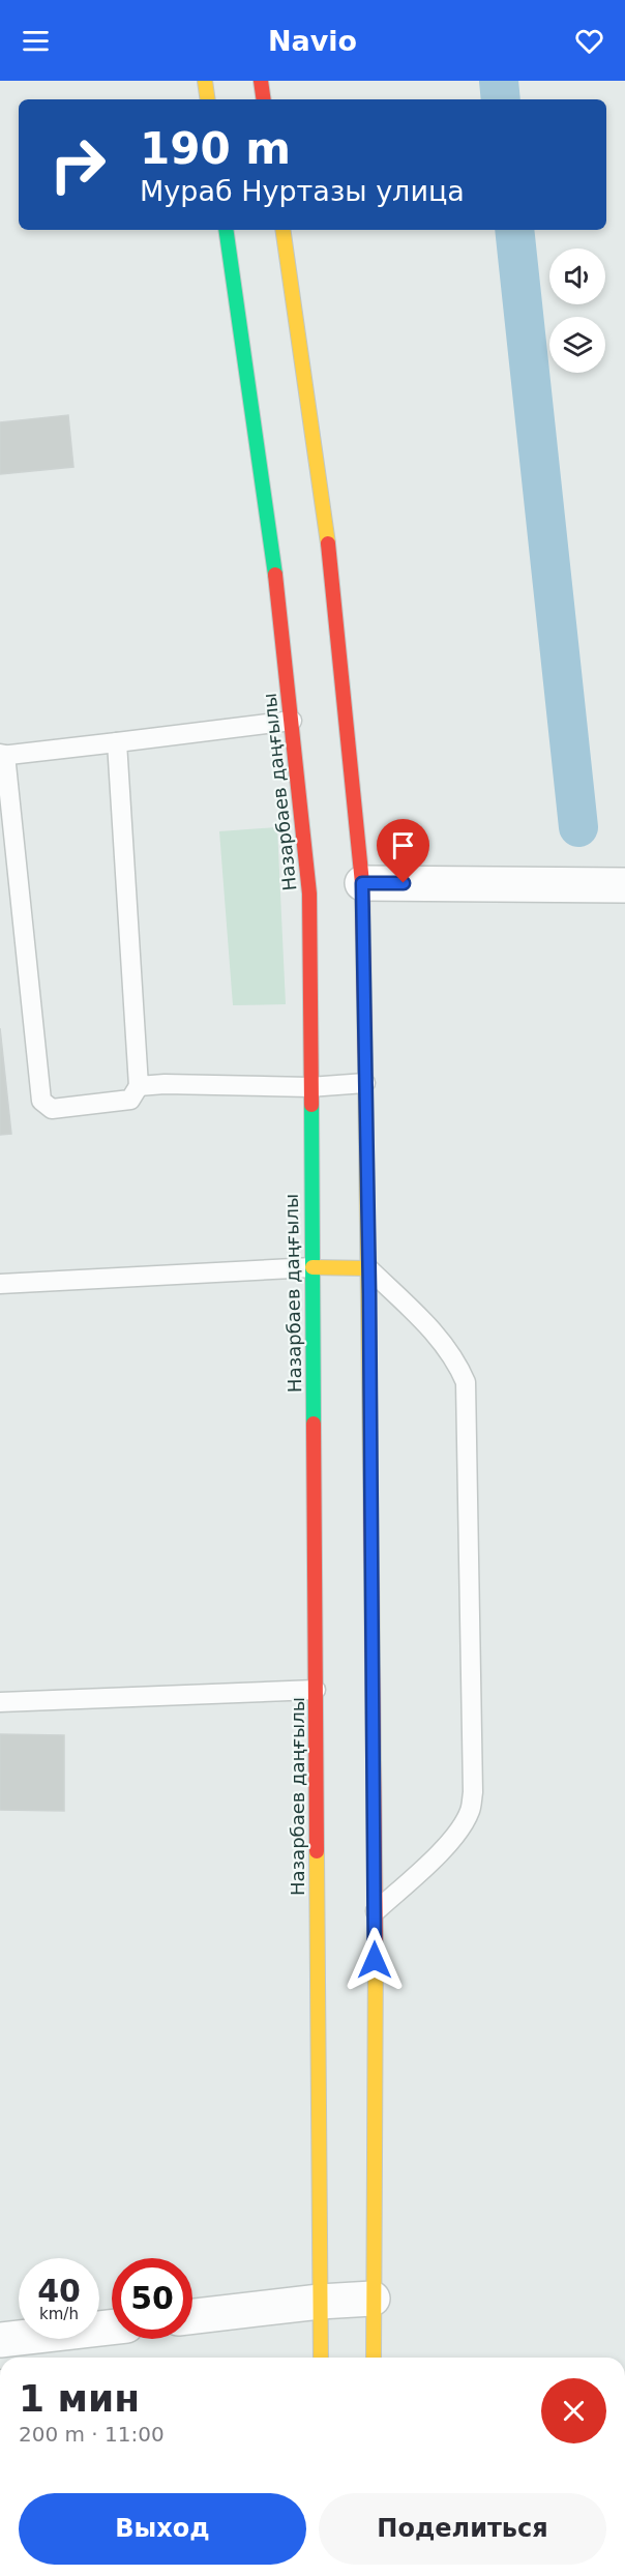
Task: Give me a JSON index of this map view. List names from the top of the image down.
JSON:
{
  "streets": {
    "main road": ["Назарбаев даңғылы"]
  },
  "page": {
    "header": "Navio",
    "turn": ["190 m", "Мураб Нуртазы улица"],
    "speed": "40 km/h",
    "limit": "50",
    "heading": ["1 мин", "200 m · 11:00"],
    "buttons": ["Выход", "Поделиться"]
  }
}
